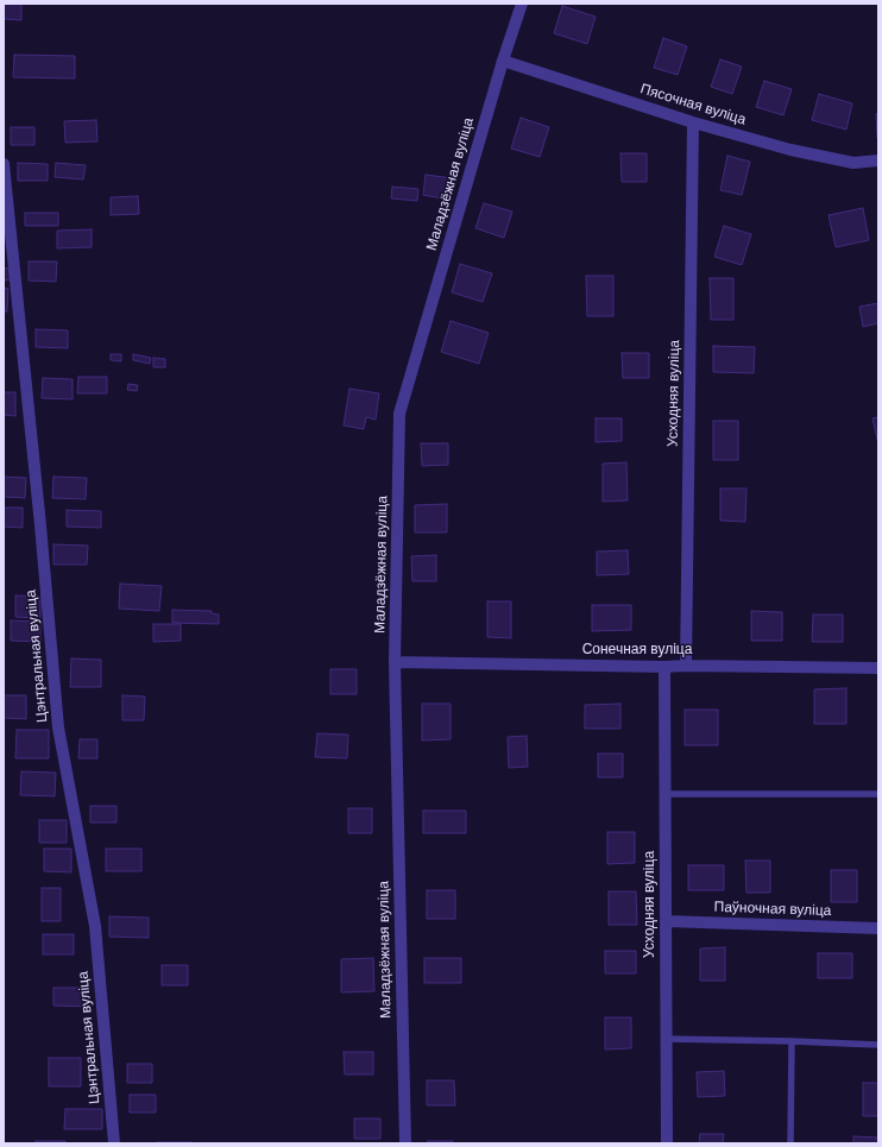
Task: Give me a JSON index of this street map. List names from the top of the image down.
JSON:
{
  "streets": {
    "street": [
      "Пясочная вуліца",
      "Маладзёжная вуліца",
      "Усходняя вуліца",
      "Сонечная вуліца",
      "Цэнтральная вуліца",
      "Паўночная вуліца"
    ]
  },
  "crossings": [
    ["Пясочная вуліца", "Маладзёжная вуліца"],
    ["Пясочная вуліца", "Усходняя вуліца"],
    ["Маладзёжная вуліца", "Сонечная вуліца"],
    ["Усходняя вуліца", "Сонечная вуліца"],
    ["Усходняя вуліца", "Паўночная вуліца"]
  ]
}
